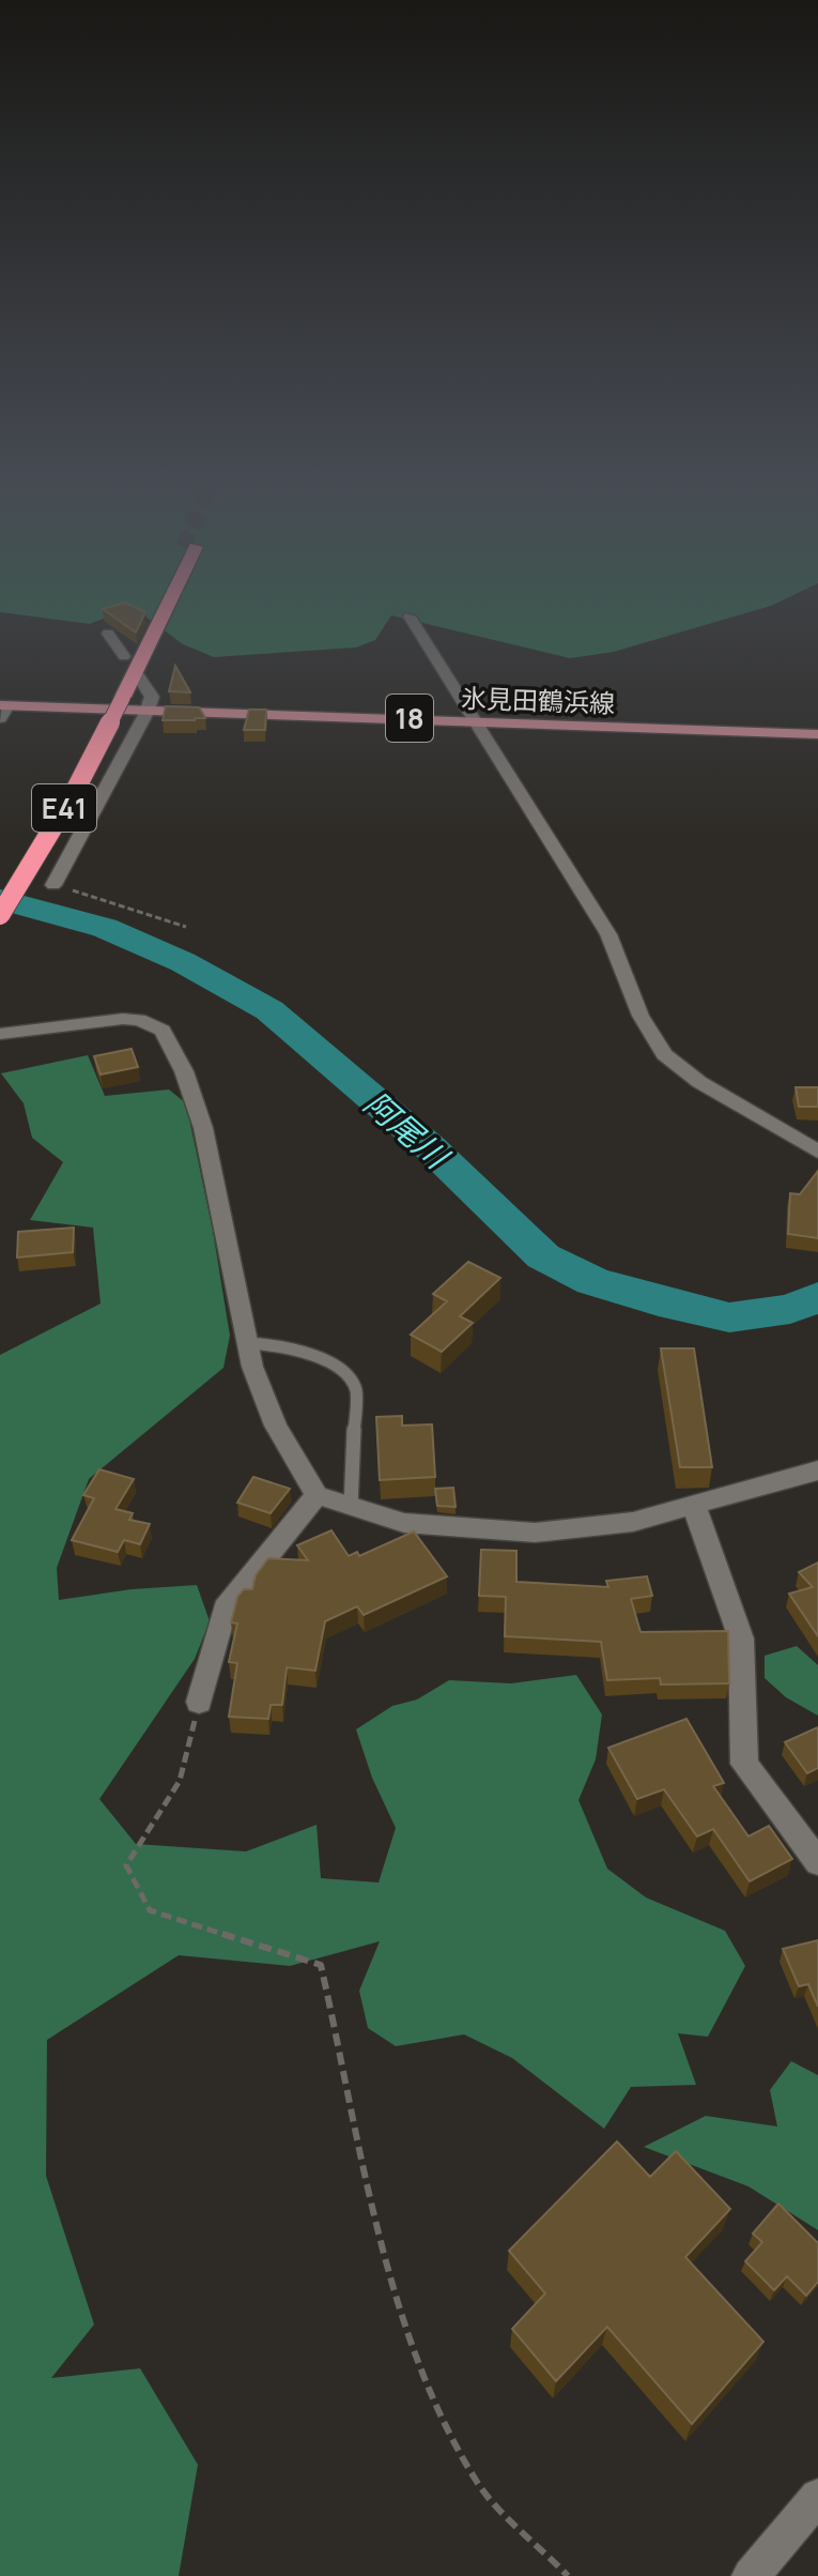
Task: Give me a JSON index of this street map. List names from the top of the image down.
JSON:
{
  "streets": {
    "highway": ["E41"],
    "main road": ["氷見田鶴浜線", "18"]
  },
  "water": ["阿尾川"]
}
